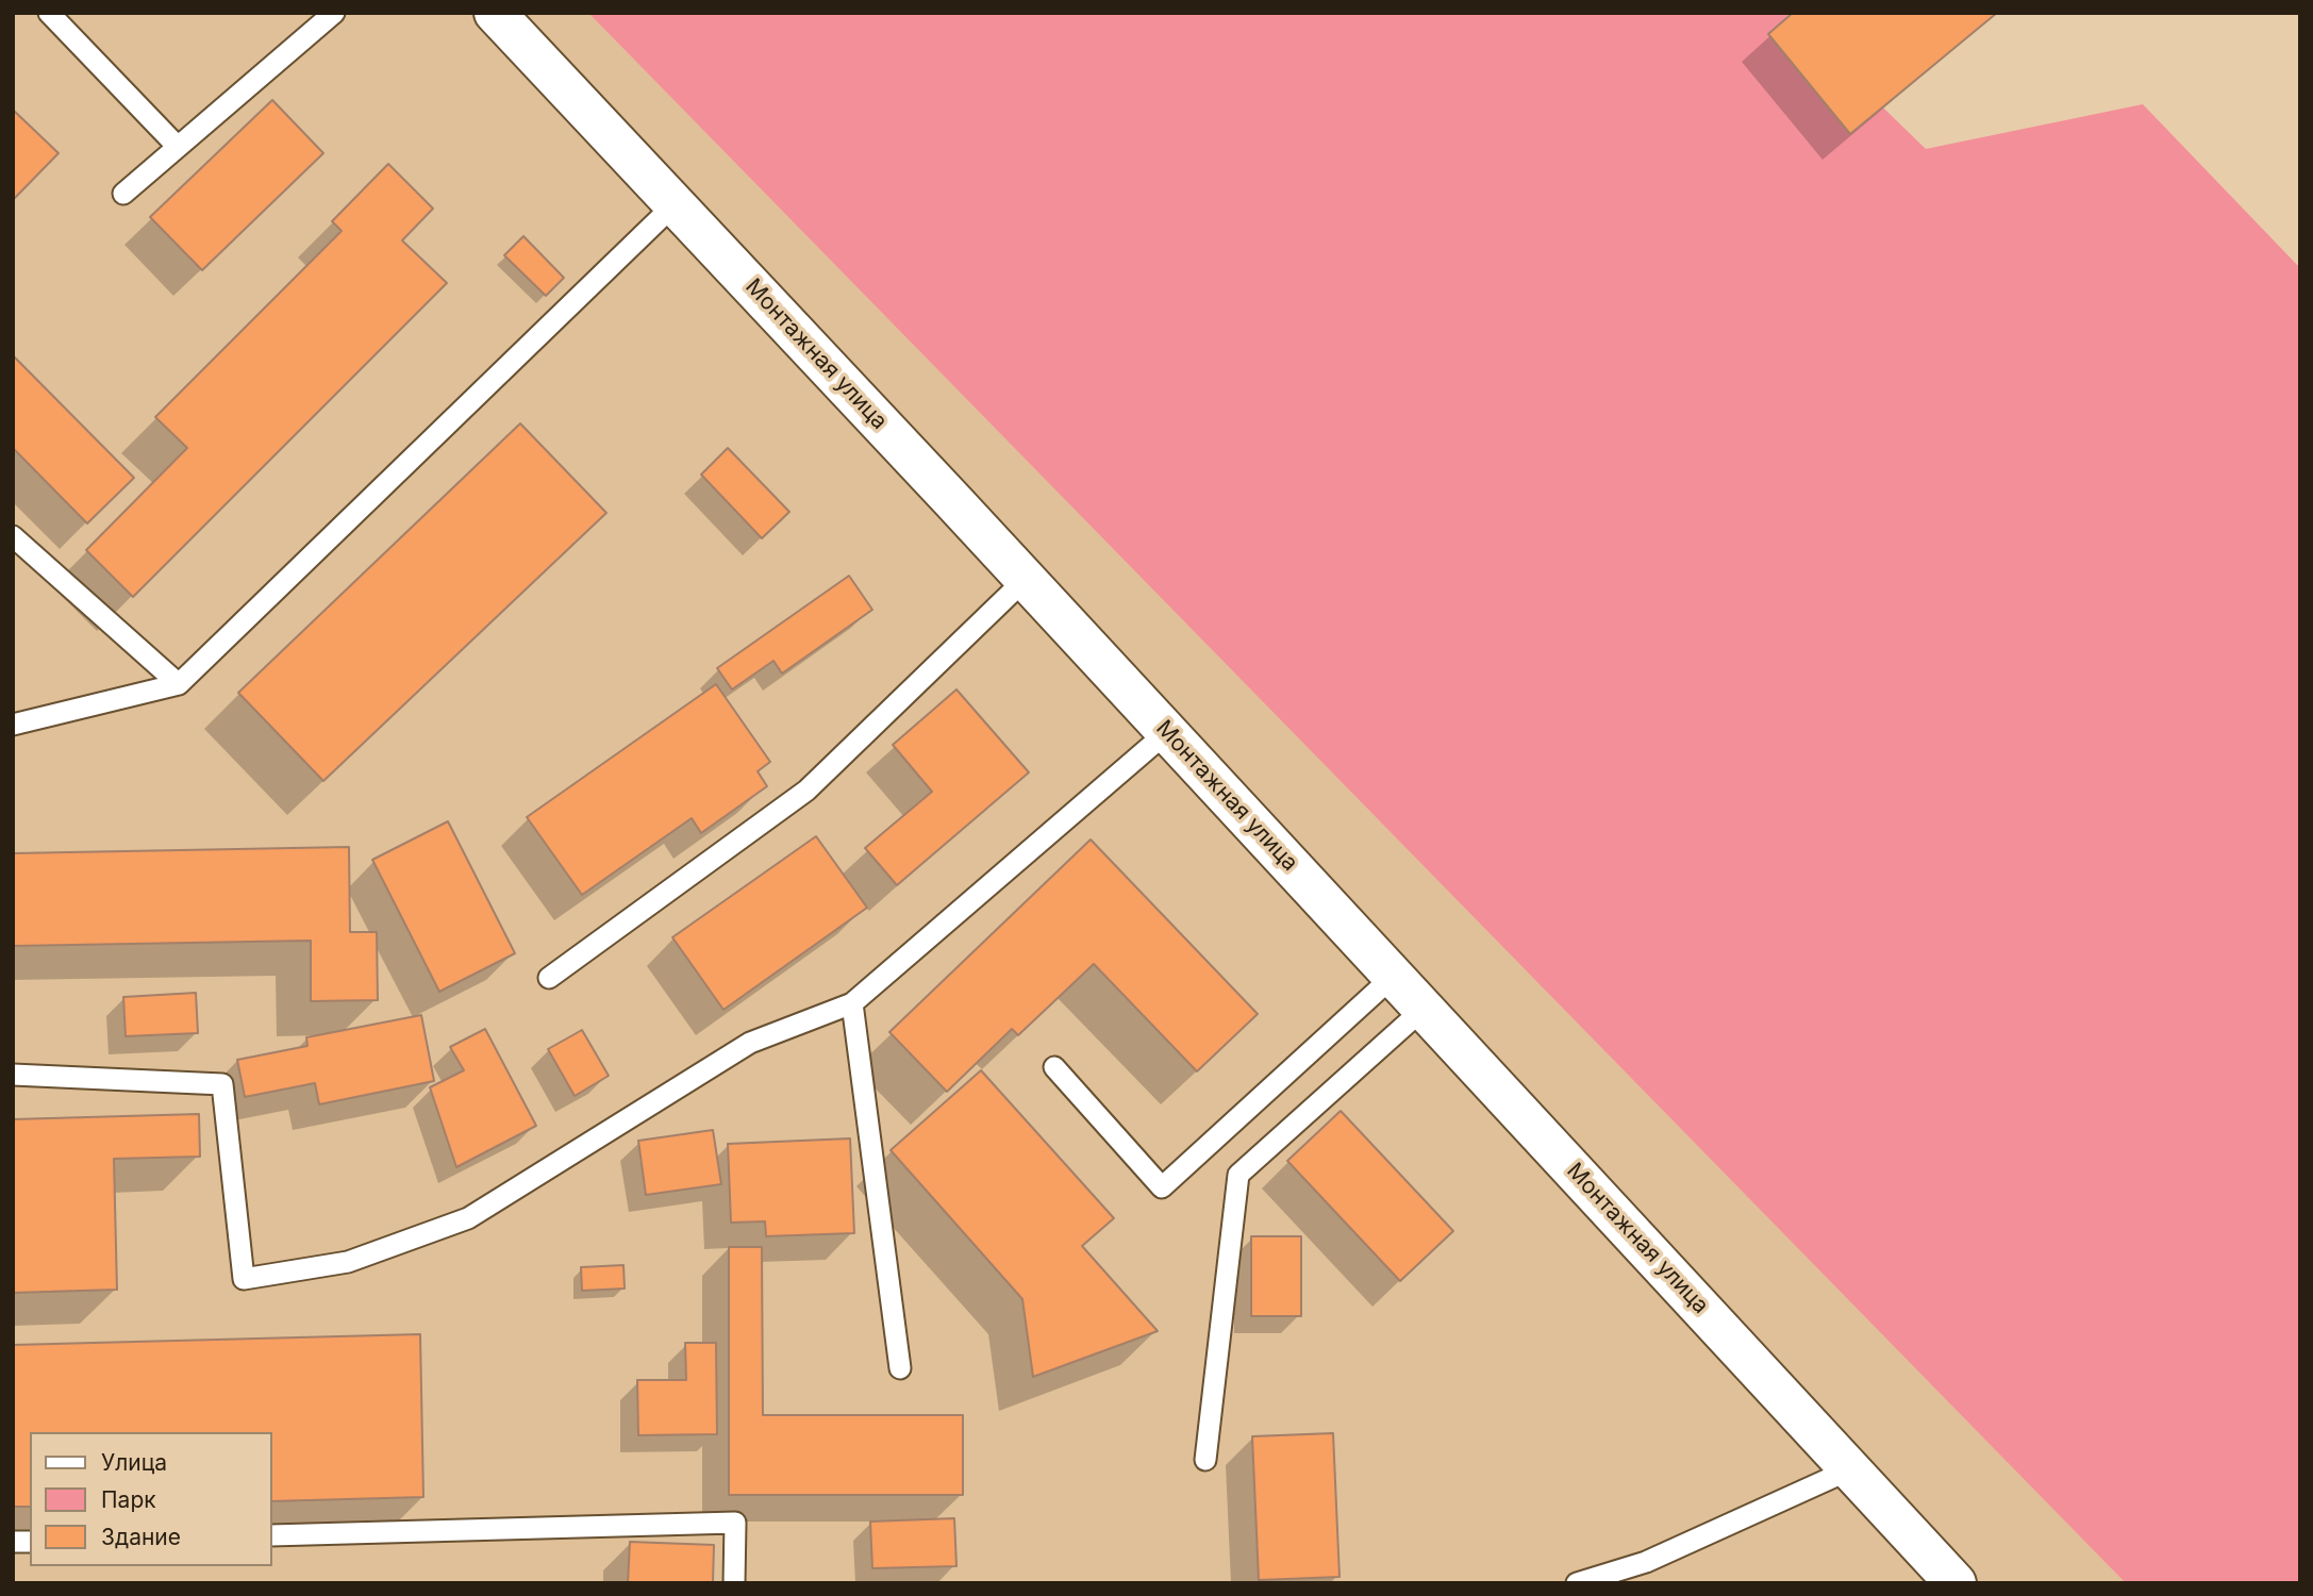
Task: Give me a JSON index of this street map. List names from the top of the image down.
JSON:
{
  "streets": {
    "street": ["Монтажная улица"]
  },
  "legend": ["Улица", "Парк", "Здание"]
}
